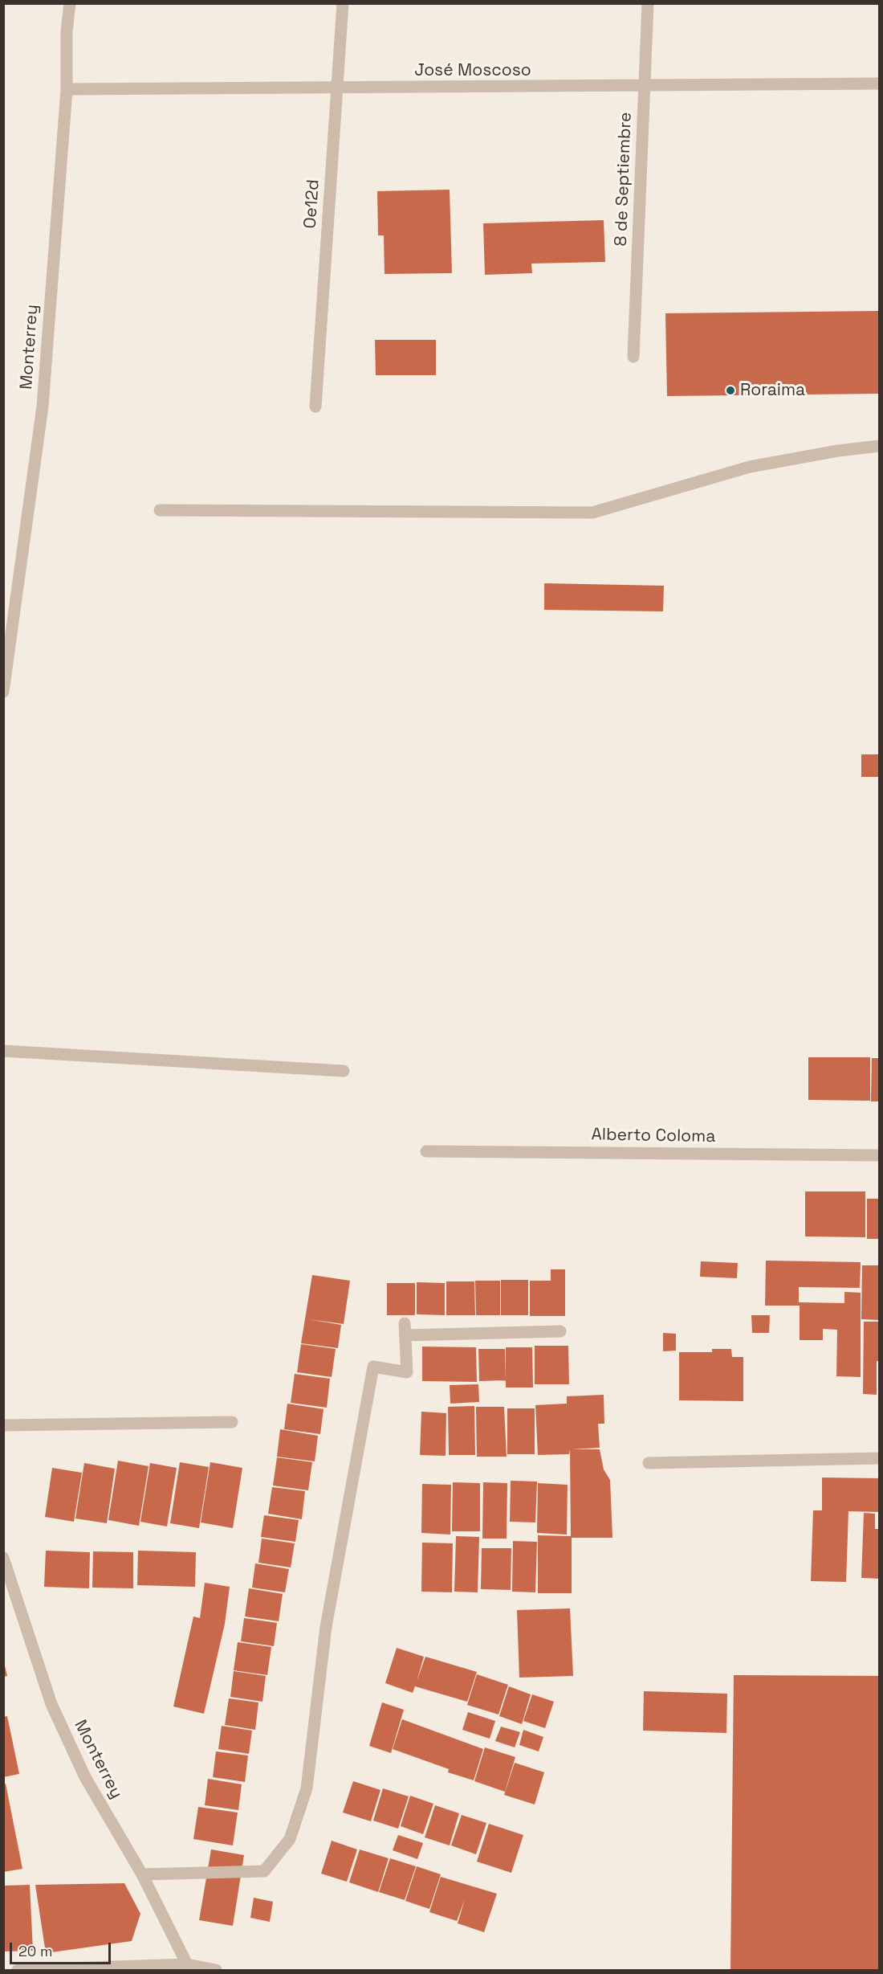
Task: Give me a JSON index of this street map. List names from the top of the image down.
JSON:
{
  "streets": {
    "street": [
      "José Moscoso",
      "8 de Septiembre",
      "Oe12d",
      "Monterrey",
      "Alberto Coloma"
    ]
  },
  "crossings": [
    ["José Moscoso", "8 de Septiembre"],
    ["José Moscoso", "Oe12d"],
    ["José Moscoso", "Monterrey"]
  ],
  "places": ["Roraima"],
  "scale_bar": "20 m"
}
